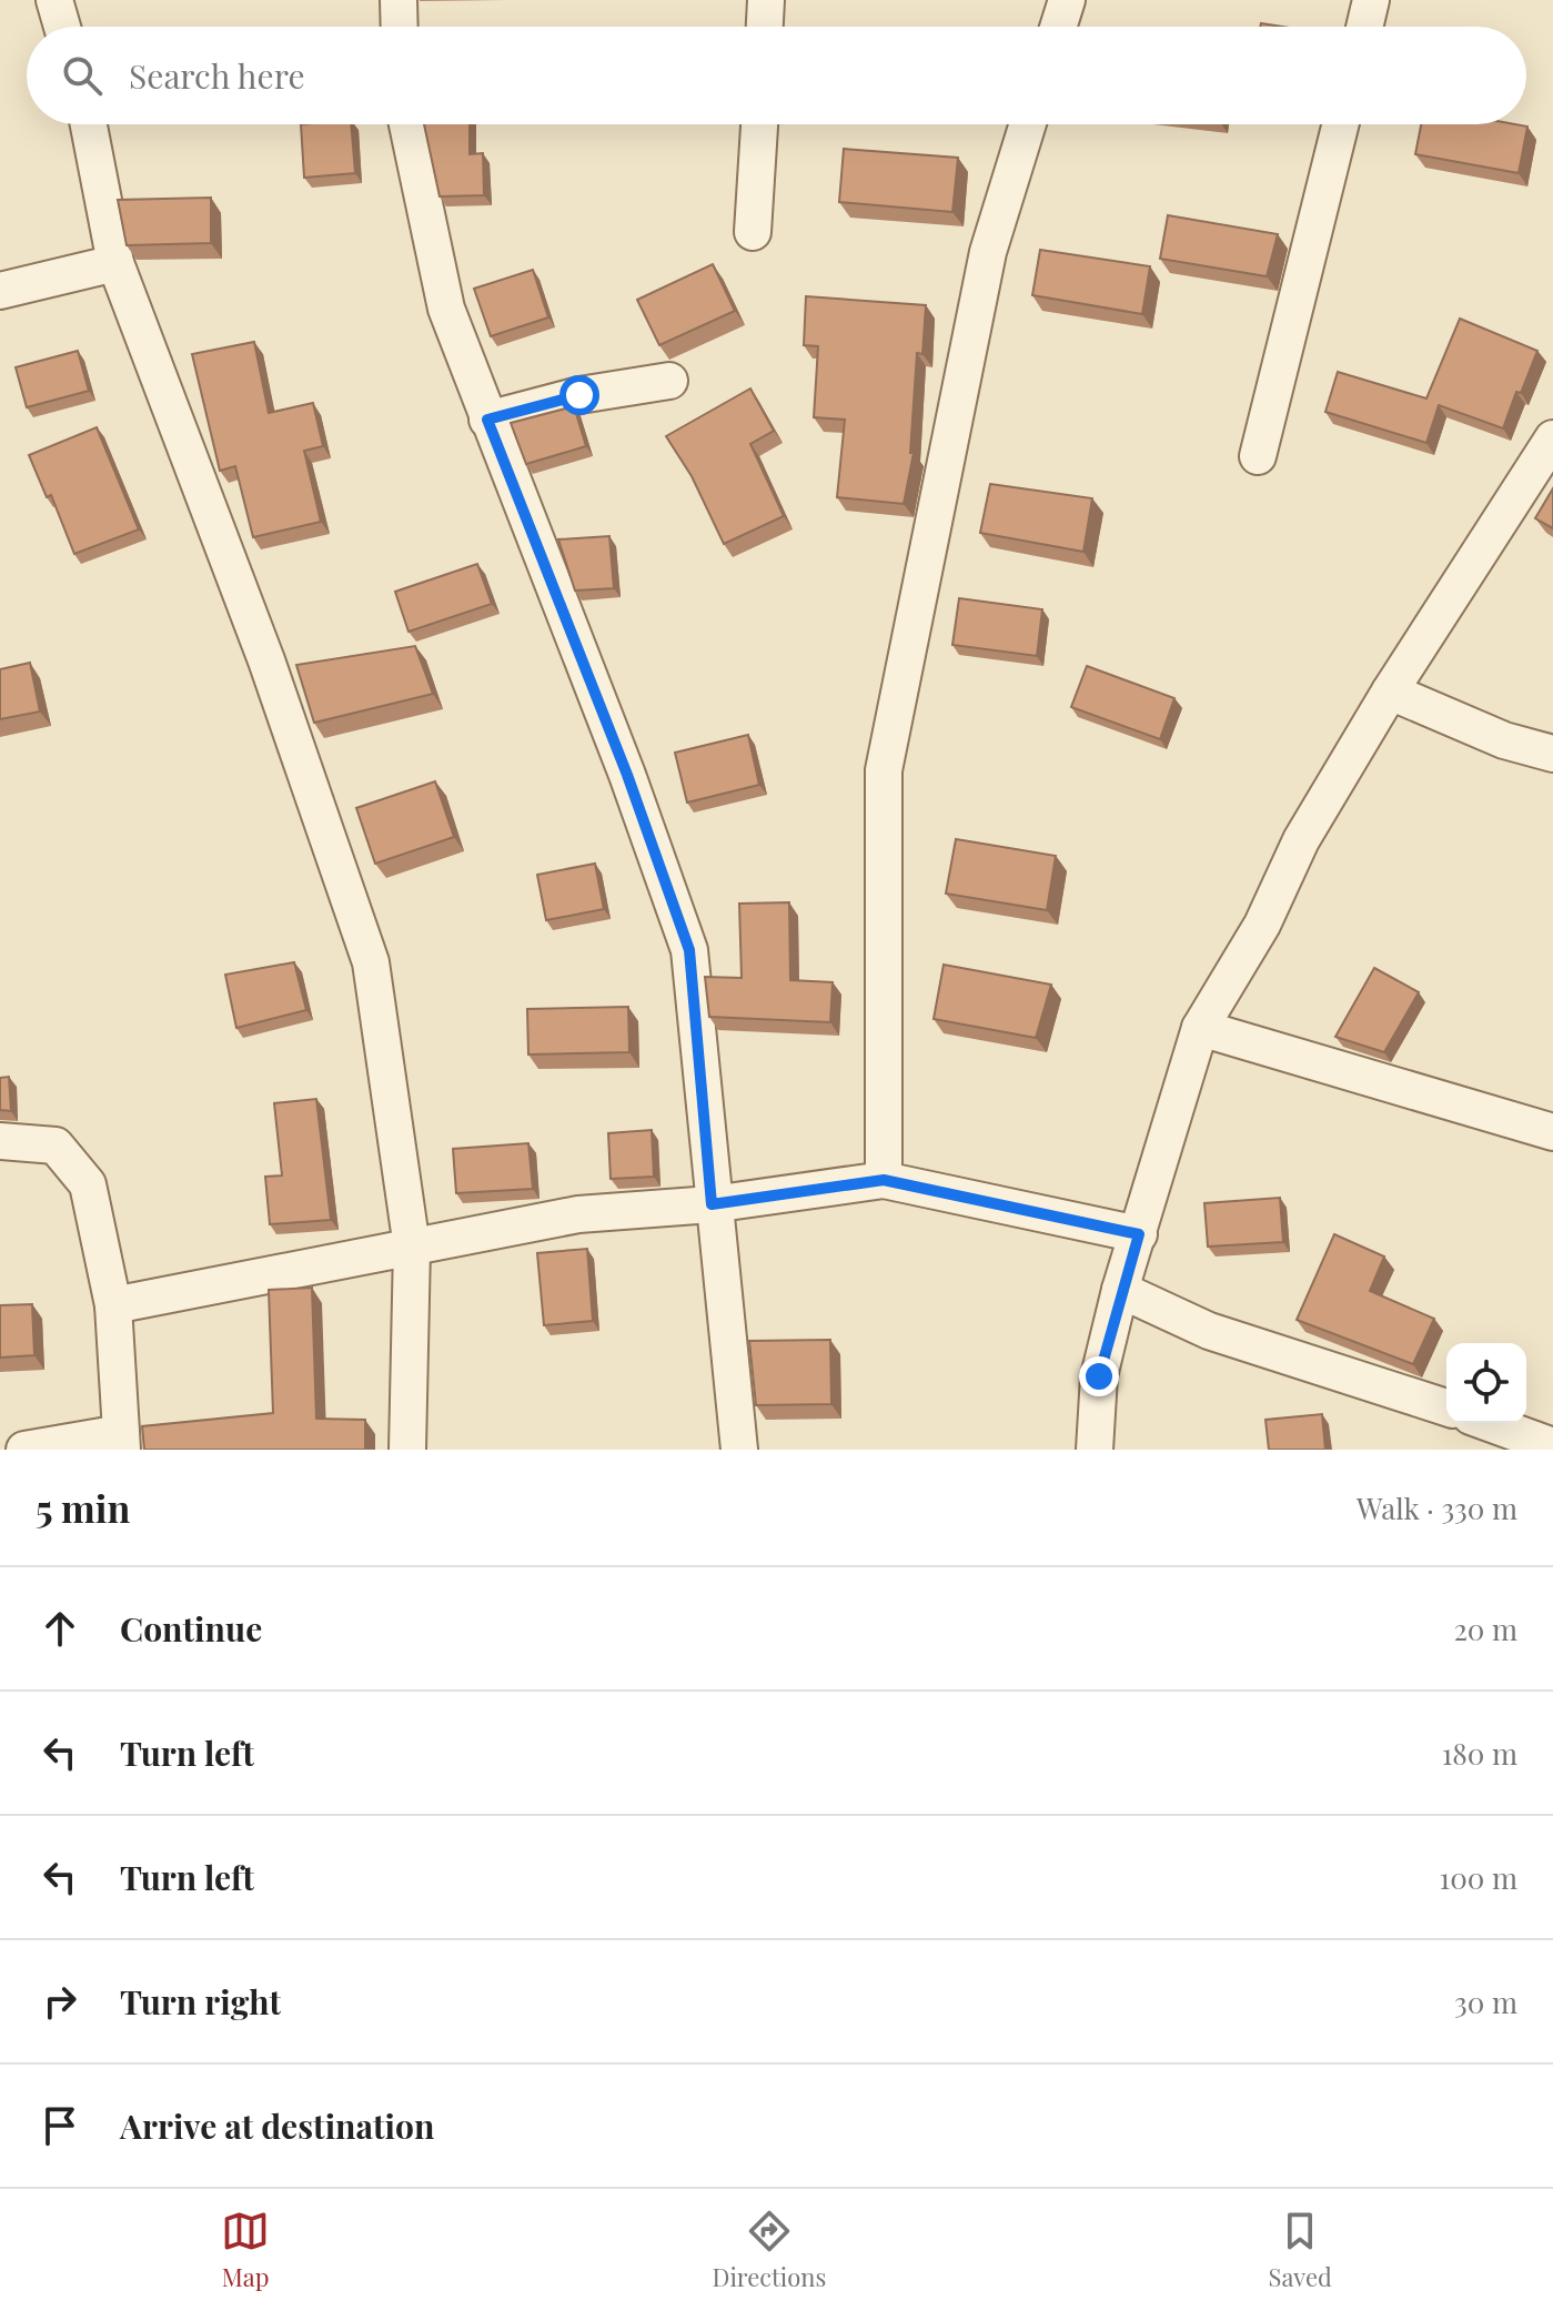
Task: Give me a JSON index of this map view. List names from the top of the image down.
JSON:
{
  "page": {
    "search": "Search here",
    "heading": ["5 min", "Walk · 330 m"],
    "list": [
      ["Continue", "20 m"],
      ["Turn left", "180 m"],
      ["Turn left", "100 m"],
      ["Turn right", "30 m"],
      "Arrive at destination"
    ],
    "nav": ["Map", "Directions", "Saved"]
  }
}
